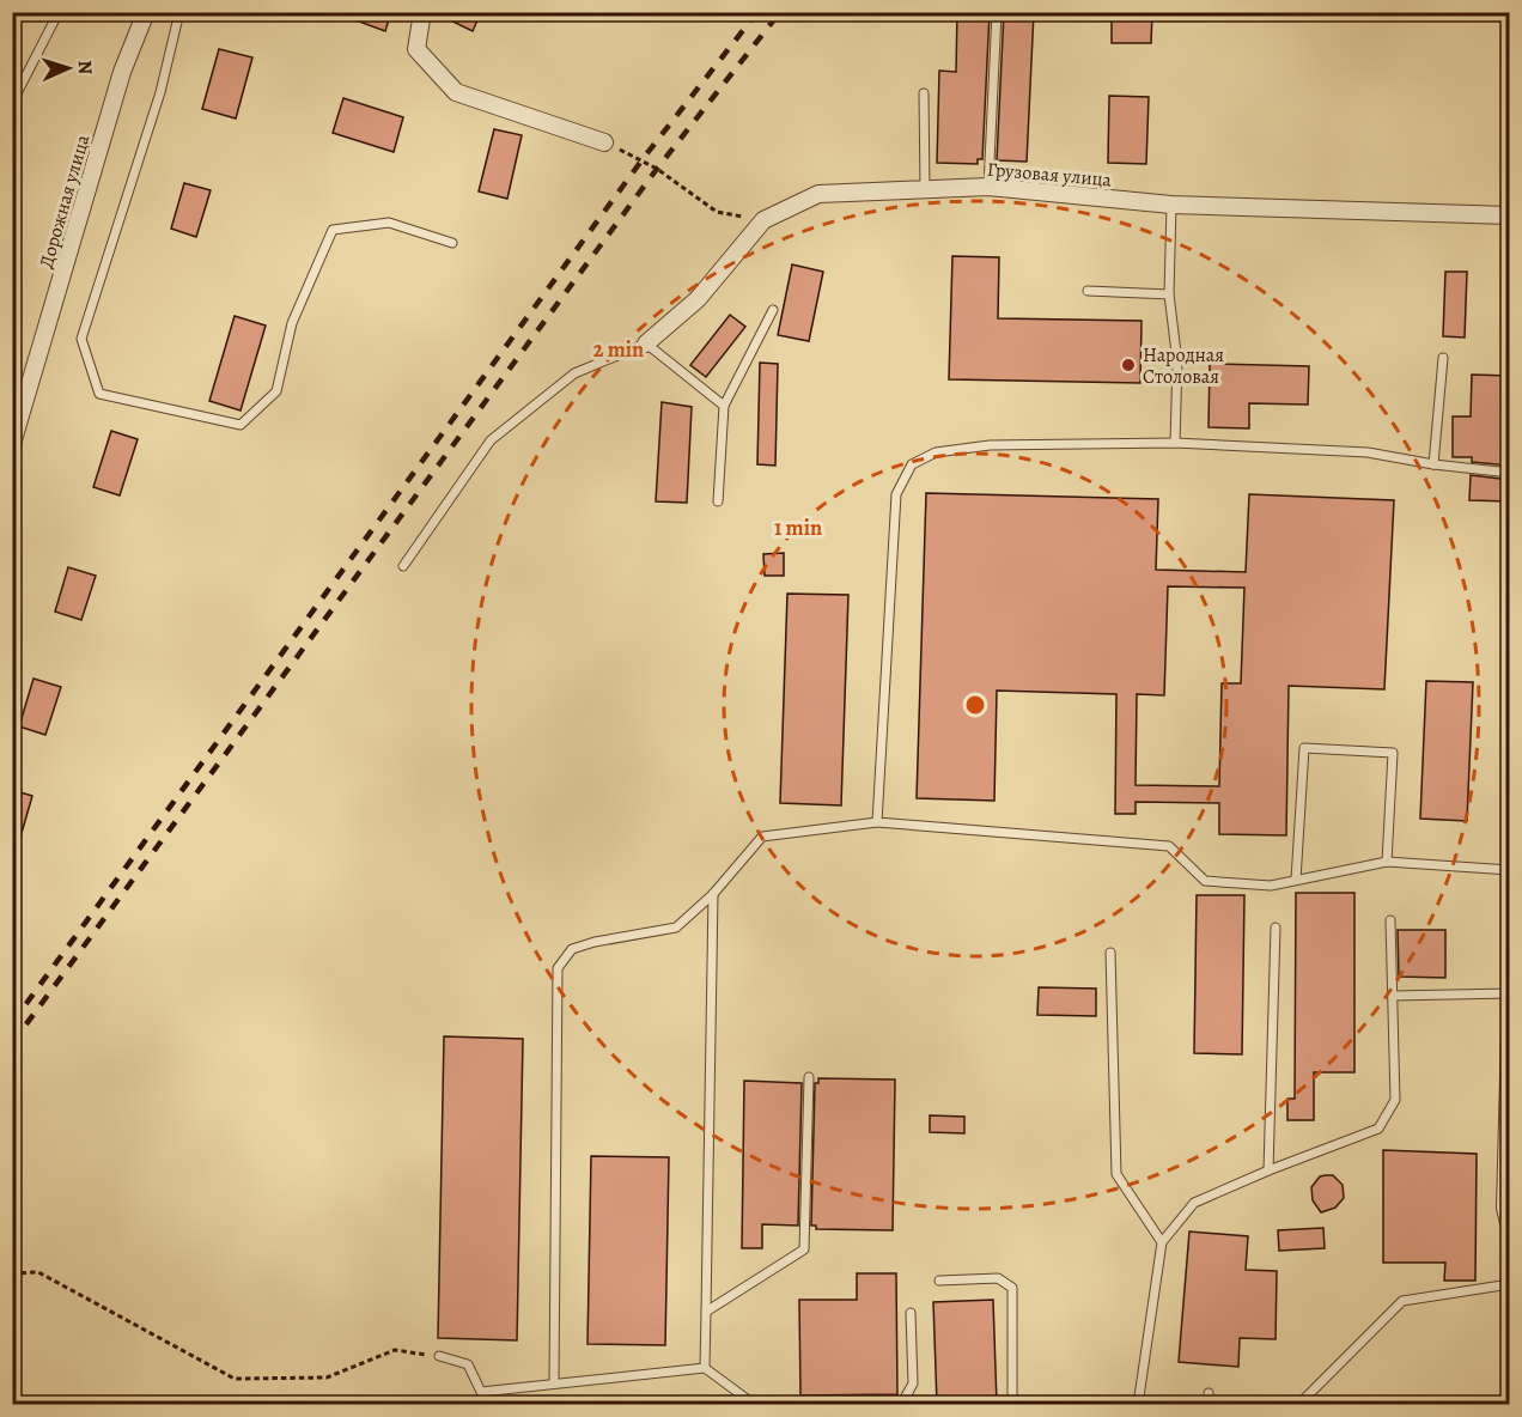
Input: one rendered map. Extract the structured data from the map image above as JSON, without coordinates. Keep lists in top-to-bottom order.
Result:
{
  "streets": {
    "street": ["Грузовая улица", "Дорожная улица"]
  },
  "places": ["Народная Столовая"],
  "north": "right",
  "rings": ["2 min", "1 min"]
}
